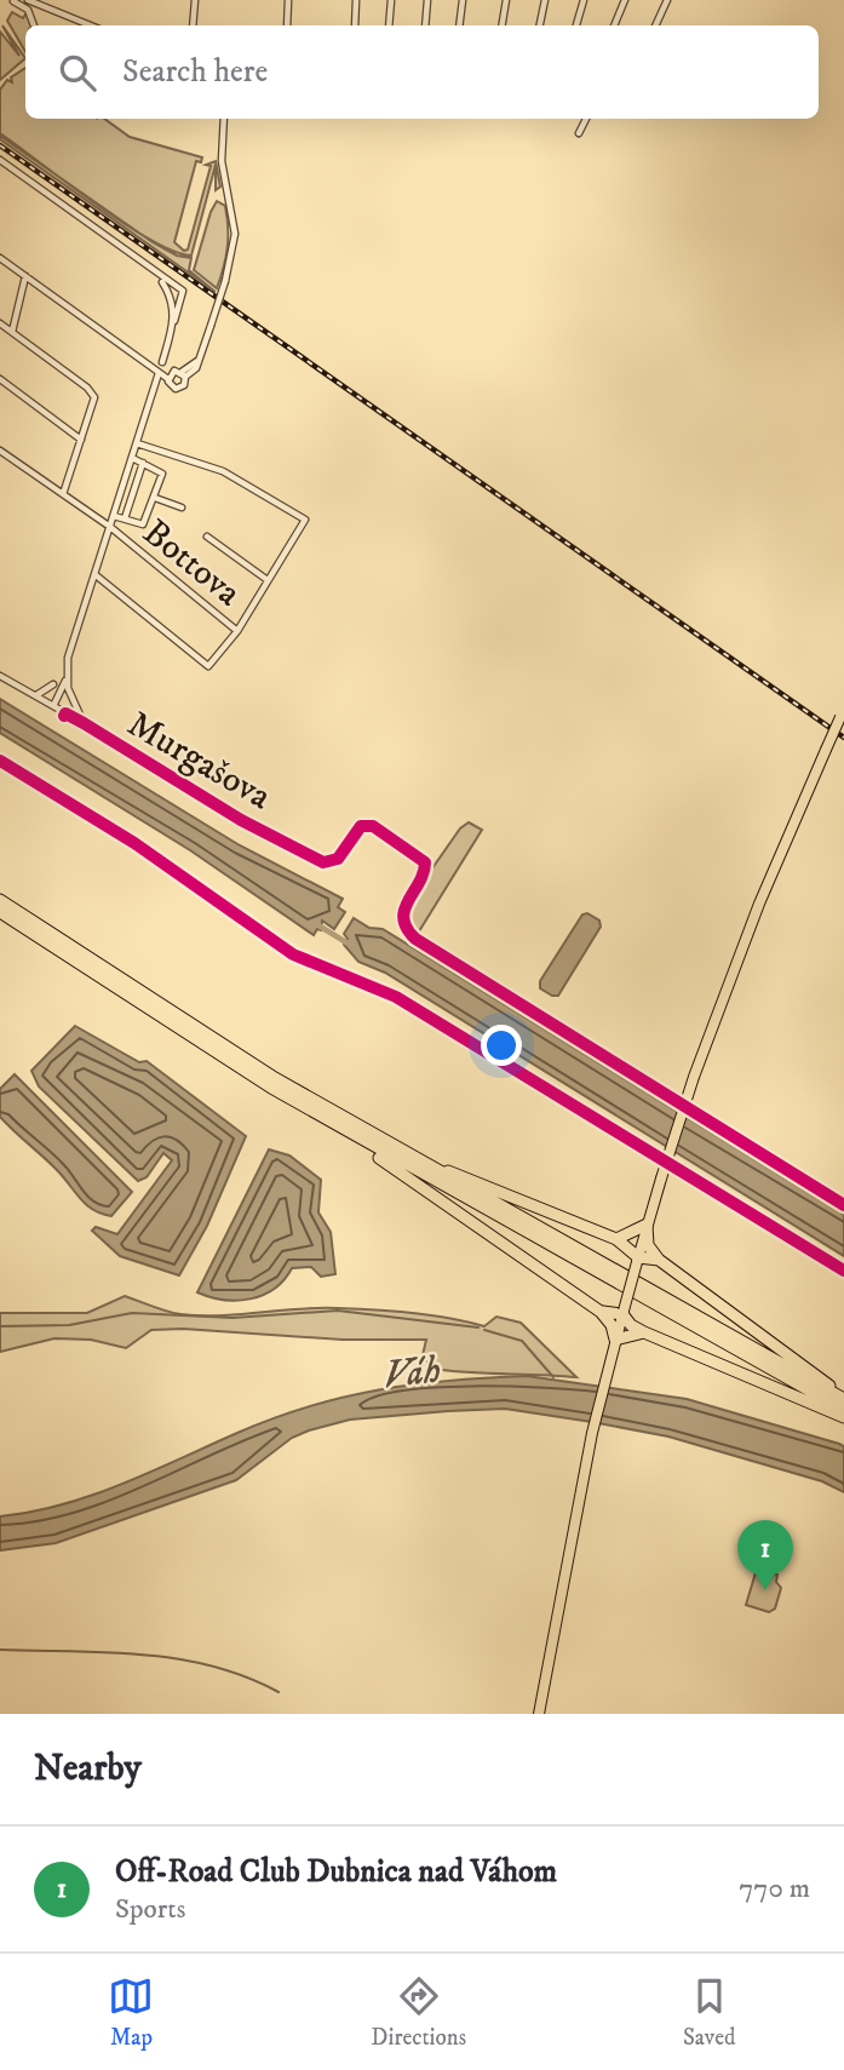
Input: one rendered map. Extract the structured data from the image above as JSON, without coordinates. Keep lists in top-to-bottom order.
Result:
{
  "streets": {
    "street": ["Bottova", "Murgašova"]
  },
  "crossings": [
    ["Bottova", "Murgašova"]
  ],
  "water": ["Váh"],
  "page": {
    "search": "Search here",
    "pins": "1",
    "heading": "Nearby",
    "list": [
      {
        "mark": "1",
        "name": "Off-Road Club Dubnica nad Váhom",
        "note": "Sports",
        "value": "770 m"
      }
    ],
    "nav": ["Map", "Directions", "Saved"]
  }
}
